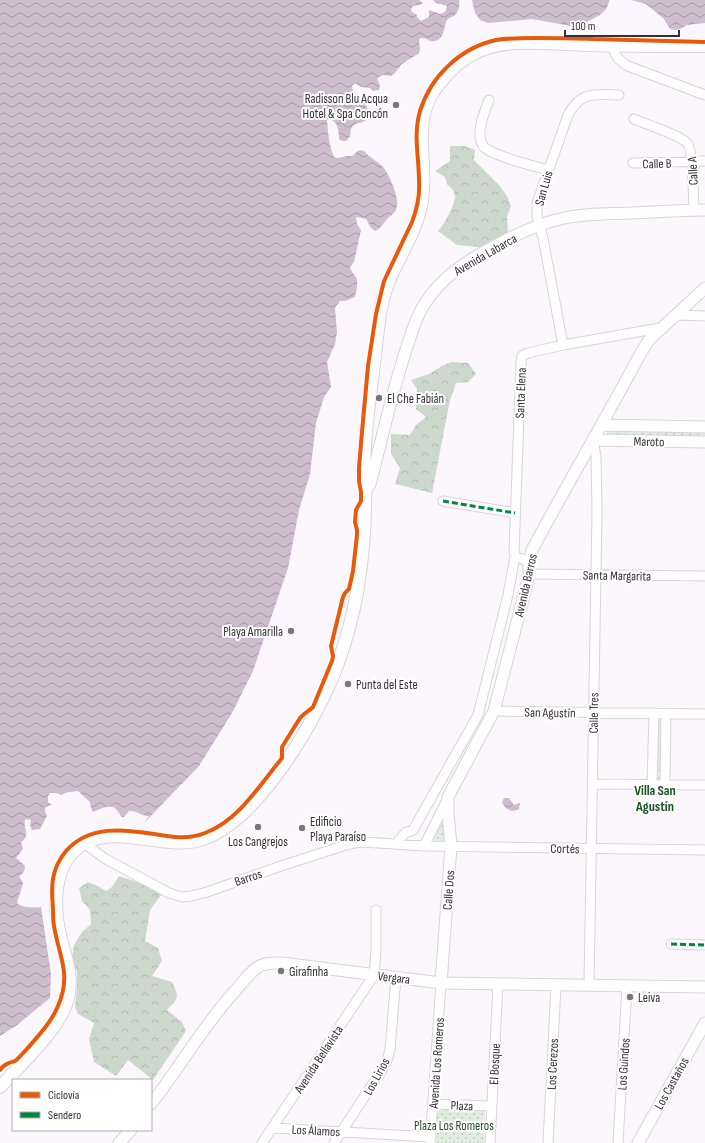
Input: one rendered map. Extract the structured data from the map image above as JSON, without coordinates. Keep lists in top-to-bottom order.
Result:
{
  "streets": {
    "street": [
      "Calle B",
      "Calle A",
      "San Luis",
      "Avenida Labarca",
      "Santa Elena",
      "Maroto",
      "Santa Margarita",
      "Avenida Barros",
      "San Agustín",
      "Calle Tres",
      "Cortés",
      "Barros",
      "Calle Dos",
      "Vergara",
      "Avenida Bellavista",
      "Avenida Los Romeros",
      "El Bosque",
      "Los Cerezos",
      "Los Guindos",
      "Los Lirios",
      "Los Castaños",
      "Plaza",
      "Los Álamos"
    ]
  },
  "crossings": [
    ["Calle B", "Calle A"],
    ["Calle A", "Avenida Labarca"],
    ["San Luis", "Avenida Labarca"],
    ["San Luis", "Santa Elena"],
    ["Santa Elena", "Avenida Barros"],
    ["Maroto", "Avenida Barros"],
    ["Maroto", "Calle Tres"],
    ["Santa Margarita", "Avenida Barros"],
    ["Santa Margarita", "Calle Tres"],
    ["Avenida Barros", "San Agustín"],
    ["Avenida Barros", "Calle Tres"],
    ["Avenida Barros", "Cortés"],
    ["Avenida Barros", "Barros"],
    ["Avenida Barros", "Calle Dos"],
    ["San Agustín", "Calle Tres"],
    ["Calle Tres", "Cortés"],
    ["Calle Tres", "Vergara"],
    ["Cortés", "Barros"],
    ["Cortés", "Calle Dos"],
    ["Calle Dos", "Vergara"],
    ["Calle Dos", "Avenida Los Romeros"],
    ["Vergara", "Avenida Bellavista"],
    ["Vergara", "Avenida Los Romeros"],
    ["Vergara", "El Bosque"],
    ["Vergara", "Los Cerezos"],
    ["Vergara", "Los Guindos"],
    ["Vergara", "Los Lirios"],
    ["Avenida Bellavista", "Los Álamos"],
    ["Avenida Los Romeros", "Plaza"],
    ["Avenida Los Romeros", "Los Álamos"],
    ["El Bosque", "Plaza"],
    ["Los Lirios", "Los Álamos"]
  ],
  "districts": ["Villa San Agustín"],
  "parks": ["Plaza Los Romeros"],
  "places": [
    "Radisson Blu Acqua Hotel & Spa Concón",
    "El Che Fabián",
    "Playa Amarilla",
    "Punta del Este",
    "Los Cangrejos",
    "Edificio Playa Paraíso",
    "Girafinha",
    "Leiva"
  ],
  "legend": ["Ciclovía", "Sendero"],
  "scale_bar": "100 m"
}
